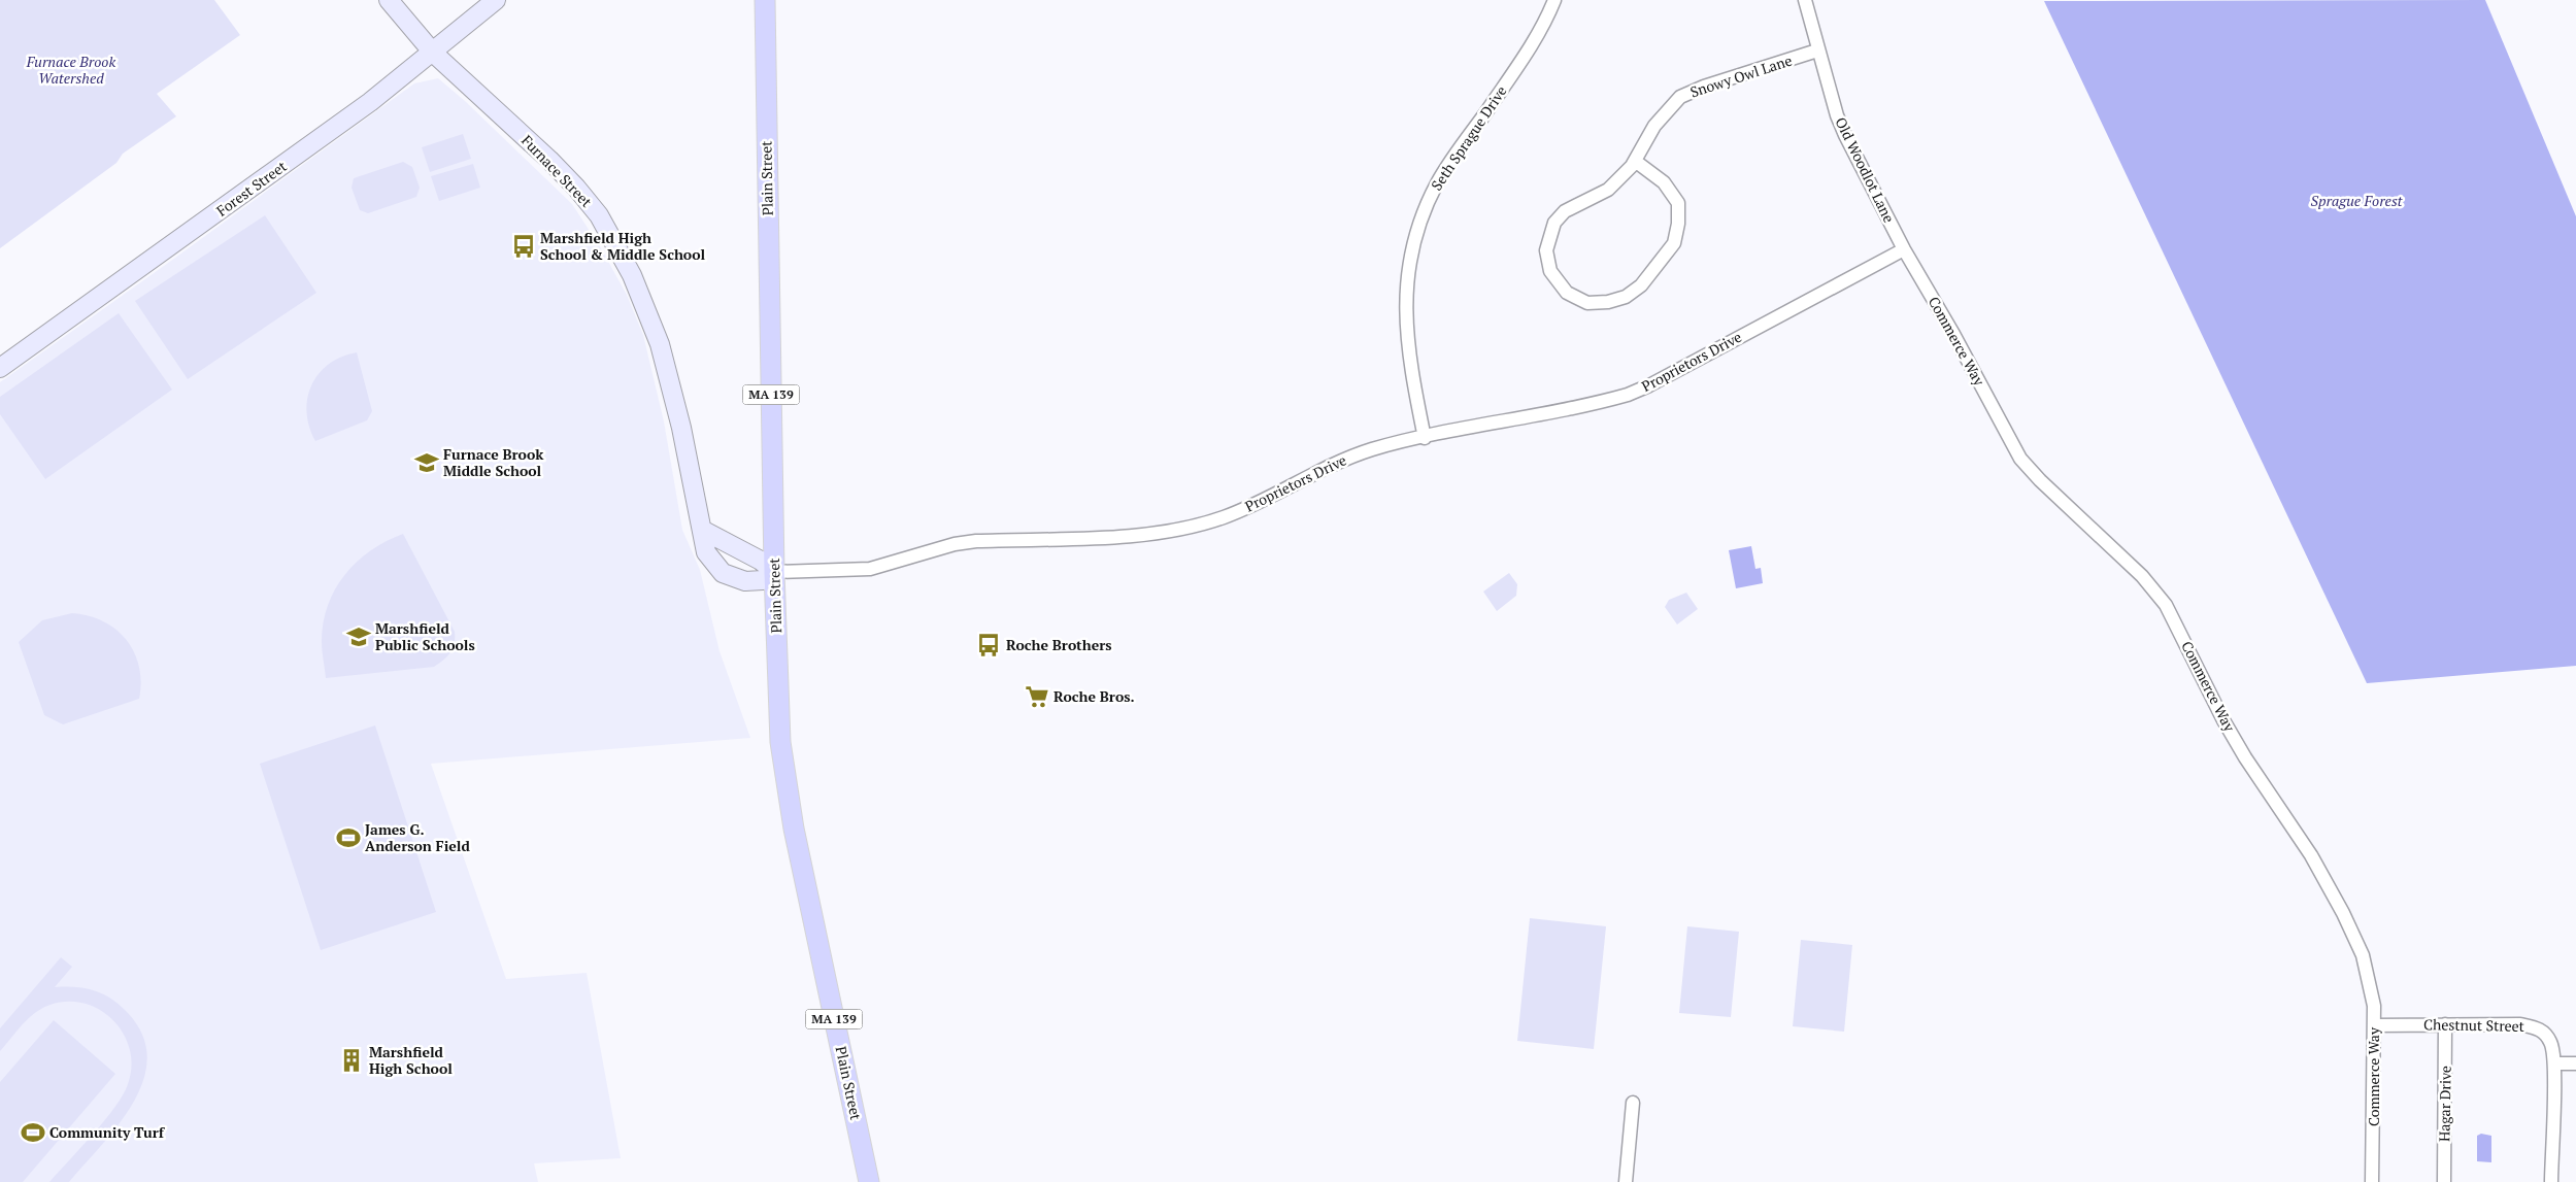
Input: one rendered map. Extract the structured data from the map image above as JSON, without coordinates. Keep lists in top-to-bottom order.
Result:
{
  "streets": {
    "main road": [
      "Furnace Street",
      "Plain Street",
      "Forest Street",
      "MA 139"
    ],
    "street": [
      "Snowy Owl Lane",
      "Seth Sprague Drive",
      "Old Woodlot Lane",
      "Commerce Way",
      "Proprietors Drive",
      "Chestnut Street",
      "Hagar Drive"
    ]
  },
  "crossings": [
    ["Snowy Owl Lane", "Old Woodlot Lane"],
    ["Seth Sprague Drive", "Proprietors Drive"],
    ["Old Woodlot Lane", "Commerce Way"],
    ["Old Woodlot Lane", "Proprietors Drive"],
    ["Furnace Street", "Plain Street"],
    ["Furnace Street", "Forest Street"],
    ["Furnace Street", "Proprietors Drive"],
    ["Plain Street", "Proprietors Drive"],
    ["Commerce Way", "Proprietors Drive"],
    ["Commerce Way", "Chestnut Street"],
    ["Chestnut Street", "Hagar Drive"]
  ],
  "parks": ["Furnace Brook Watershed", "Sprague Forest"],
  "places": {
    "bus stop": ["Marshfield High School & Middle School", "Roche Brothers"],
    "school or university": ["Furnace Brook Middle School", "Marshfield Public Schools"],
    "supermarket": ["Roche Bros."],
    "sports": ["James G. Anderson Field", "Community Turf"],
    "building": ["Marshfield High School"]
  }
}
